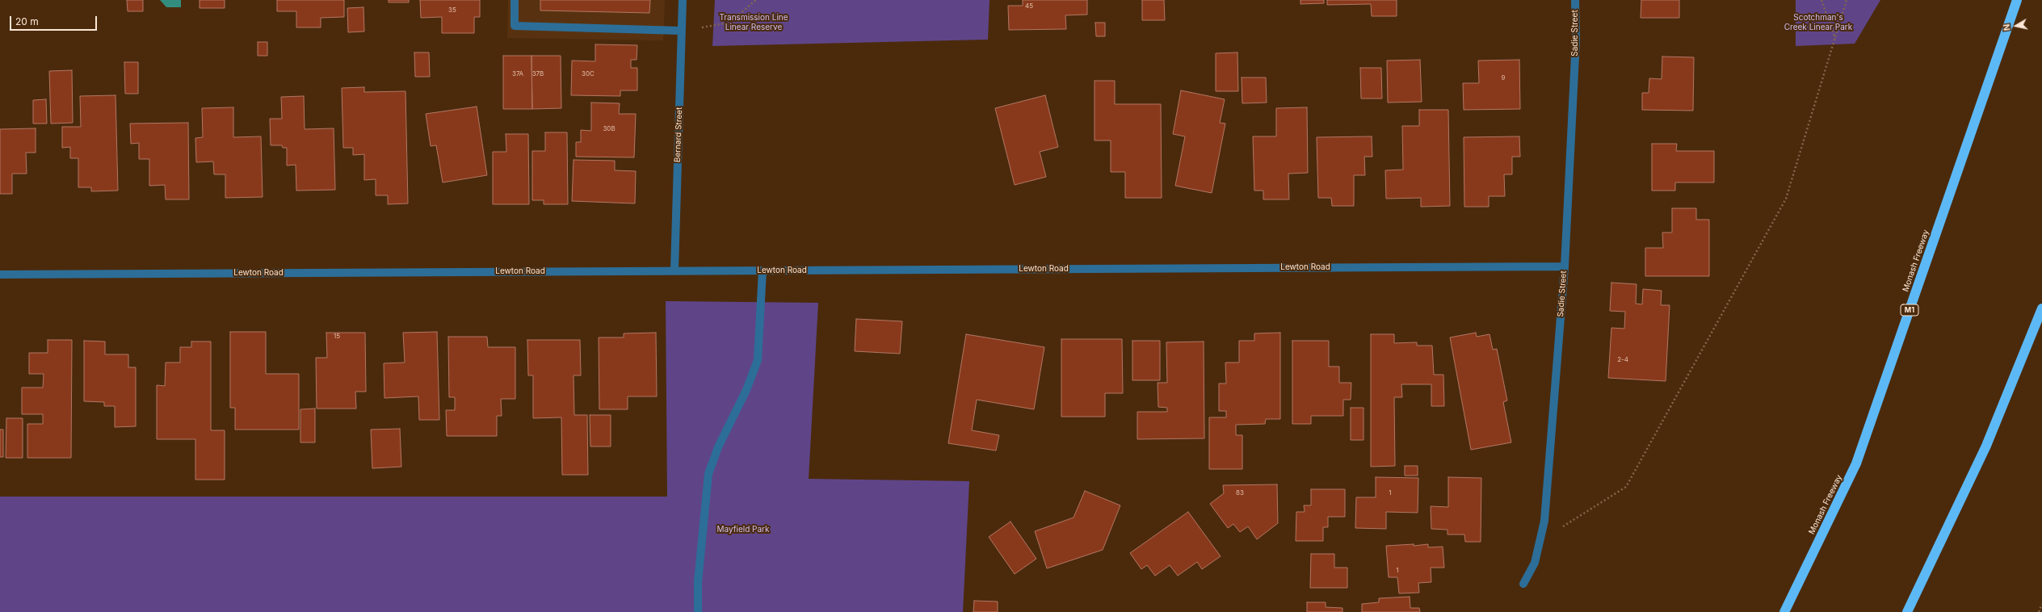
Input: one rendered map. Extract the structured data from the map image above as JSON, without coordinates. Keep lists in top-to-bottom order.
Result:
{
  "streets": {
    "highway": ["Monash Freeway", "M1"],
    "street": ["Sadie Street", "Bernard Street", "Lewton Road"]
  },
  "crossings": [
    ["Sadie Street", "Lewton Road"],
    ["Bernard Street", "Lewton Road"]
  ],
  "parks": ["Transmission Line Linear Reserve", "Scotchman's Creek Linear Park", "Mayfield Park"],
  "house_numbers": [
    "45",
    "35",
    "37A",
    "37B",
    "30C",
    "9",
    "30B",
    "15",
    "2-4",
    "83",
    "1",
    "1"
  ],
  "scale_bar": "20 m",
  "north": "left"
}
